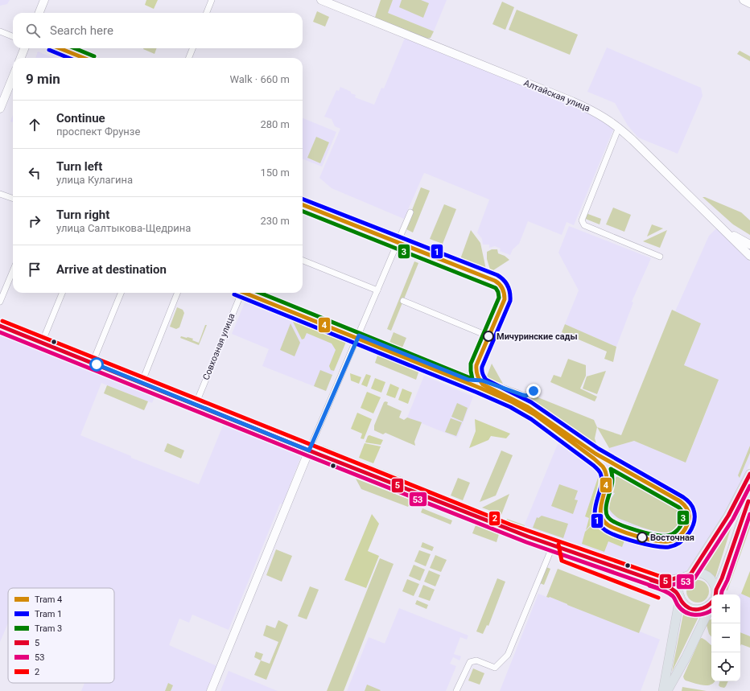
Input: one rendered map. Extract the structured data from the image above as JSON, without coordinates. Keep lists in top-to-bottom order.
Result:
{
  "streets": {
    "main road": ["Алтайская улица"],
    "street": ["Совхозная улица"]
  },
  "places": ["Мичуринские сады", "Восточная"],
  "lines": [
    "tram line 4",
    "tram line 3",
    "tram line 1",
    "transit line 2",
    "transit line 5",
    "transit line 53"
  ],
  "legend": [
    "Tram 4",
    "Tram 1",
    "Tram 3",
    "5",
    "53",
    "2"
  ],
  "page": {
    "search": "Search here",
    "heading": ["9 min", "Walk · 660 m"],
    "list": [
      ["Continue", "проспект Фрунзе", "280 m"],
      ["Turn left", "улица Кулагина", "150 m"],
      ["Turn right", "улица Салтыкова-Щедрина", "230 m"],
      "Arrive at destination"
    ],
    "map_buttons": ["+", "−"]
  }
}
